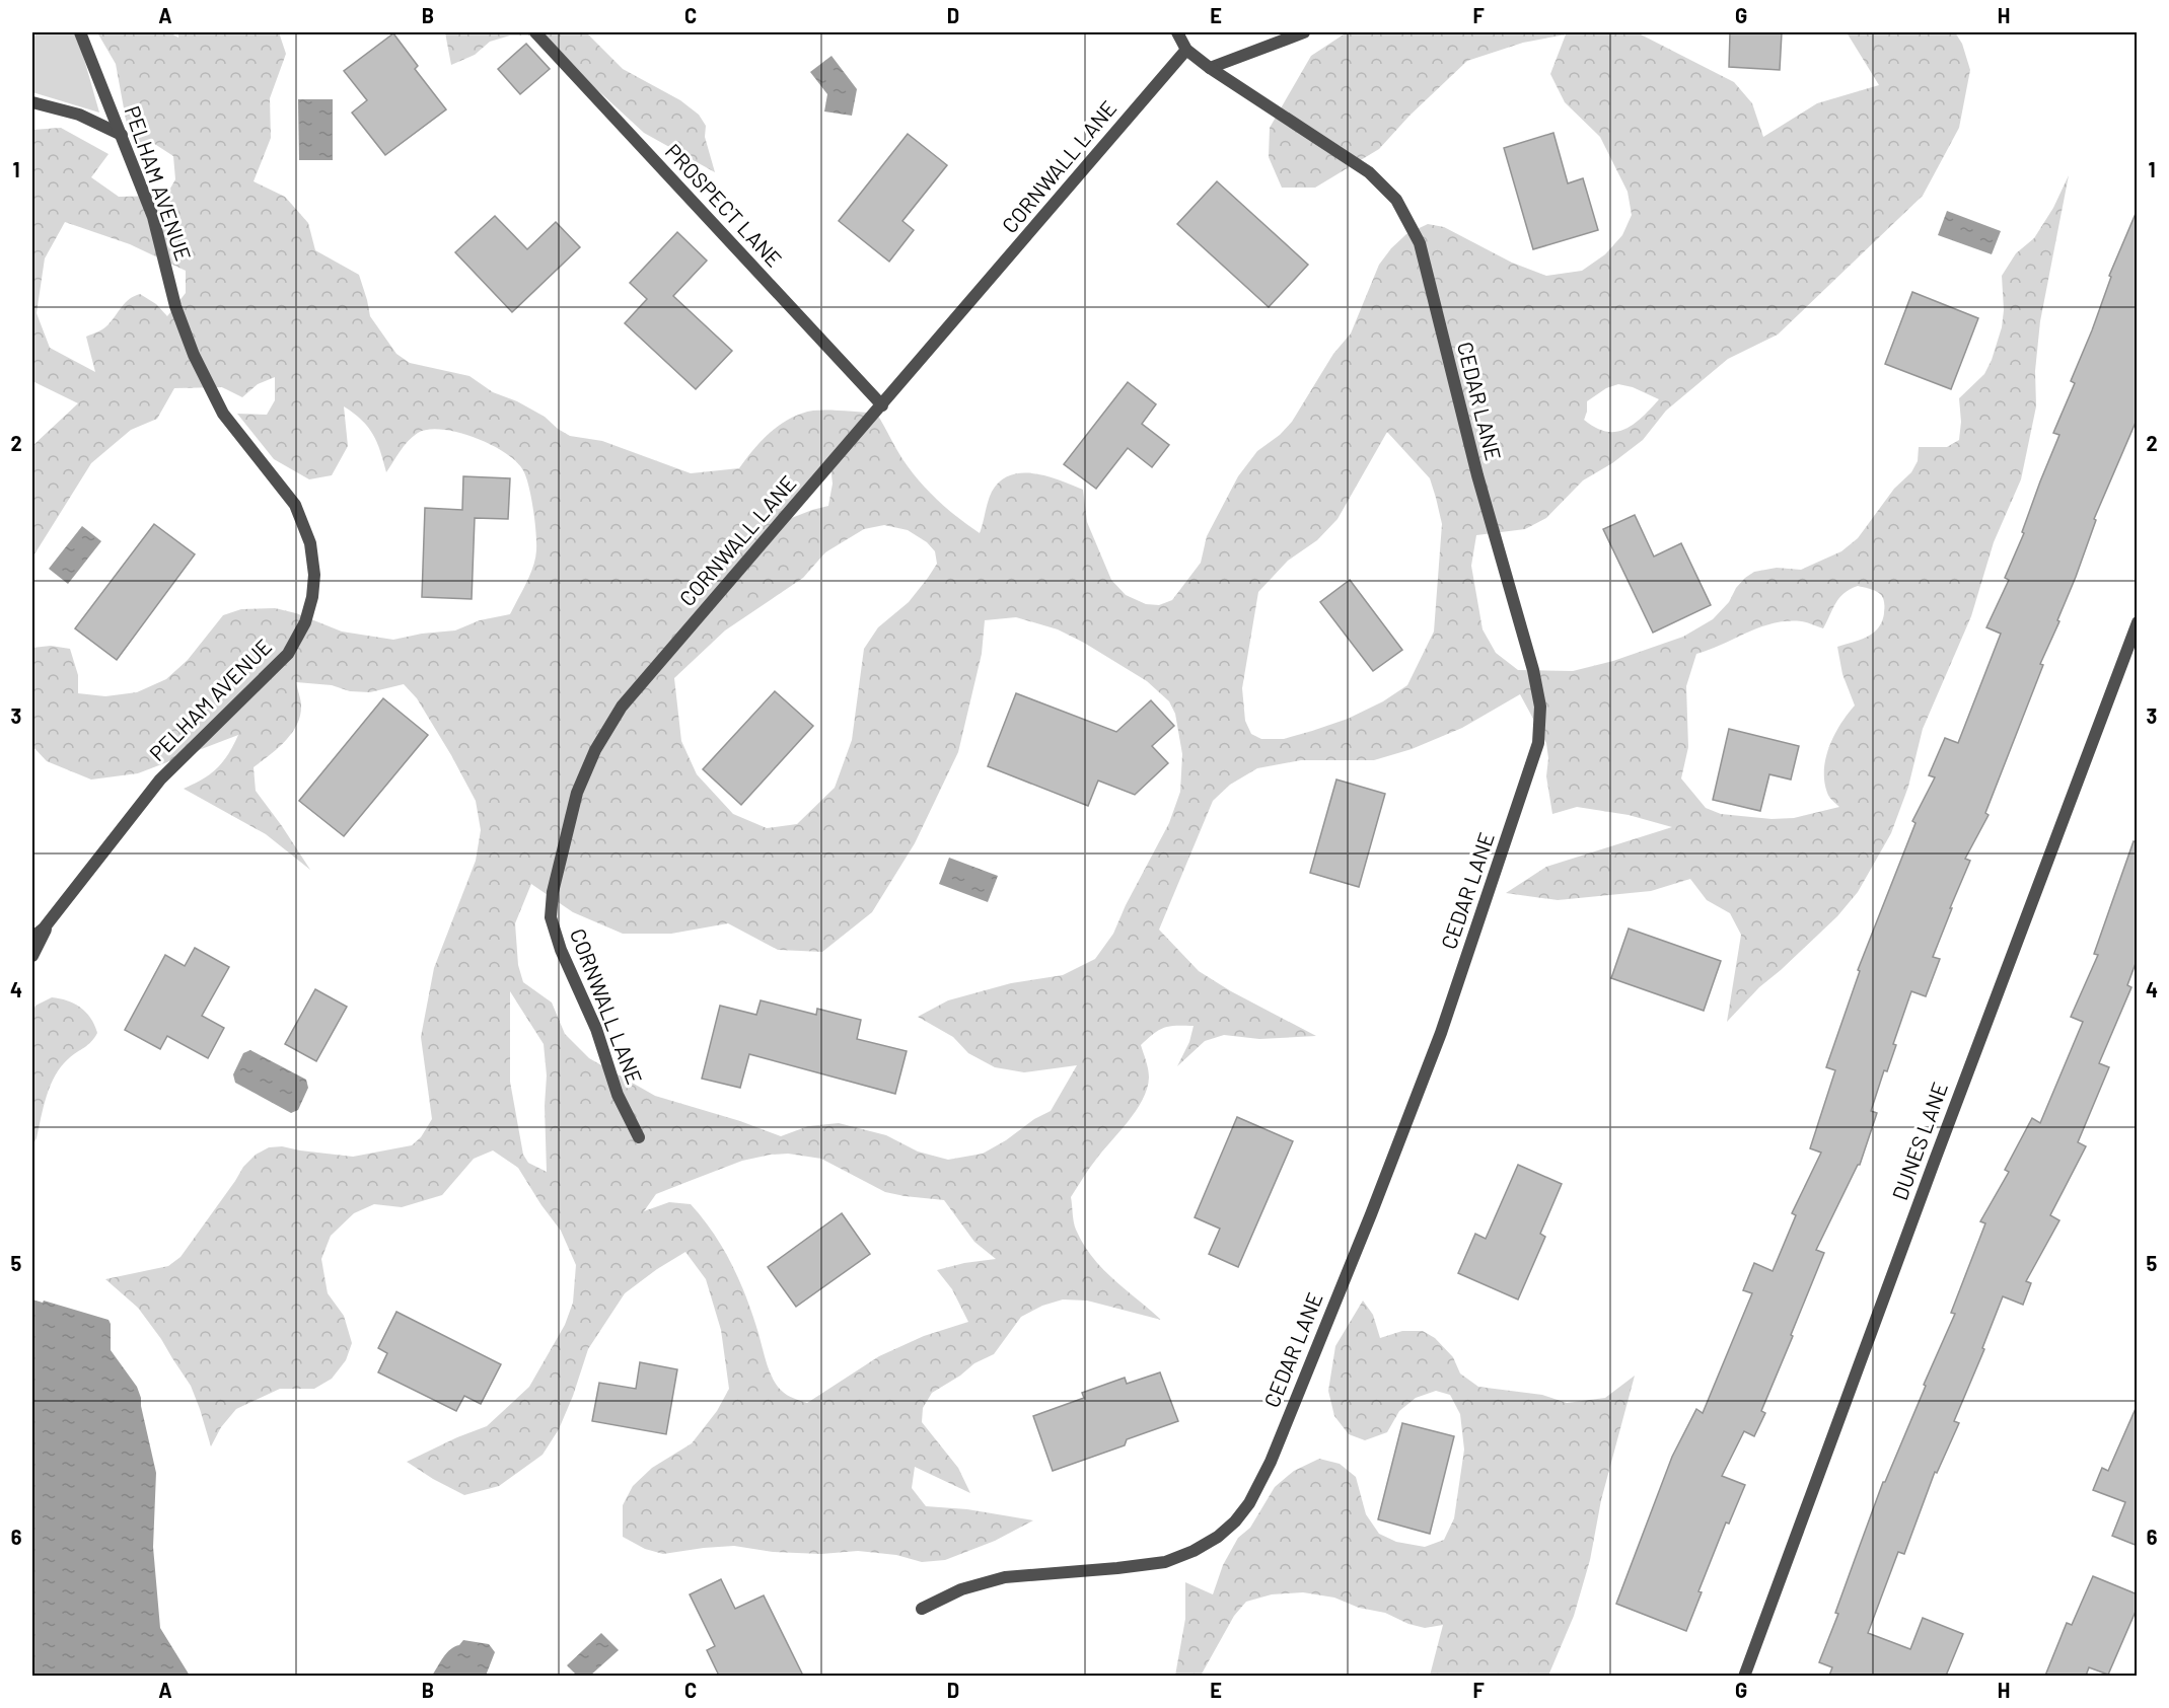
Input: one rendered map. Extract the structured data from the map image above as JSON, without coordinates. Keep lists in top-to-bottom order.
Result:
{
  "streets": {
    "street": [
      "CORNWALL LANE",
      "PELHAM AVENUE",
      "PROSPECT LANE",
      "CEDAR LANE",
      "DUNES LANE"
    ]
  },
  "crossings": [
    ["CORNWALL LANE", "PROSPECT LANE"],
    ["CORNWALL LANE", "CEDAR LANE"]
  ],
  "grid": {
    "columns": [
      "A",
      "B",
      "C",
      "D",
      "E",
      "F",
      "G",
      "H"
    ],
    "rows": [
      "1",
      "2",
      "3",
      "4",
      "5",
      "6"
    ]
  }
}
